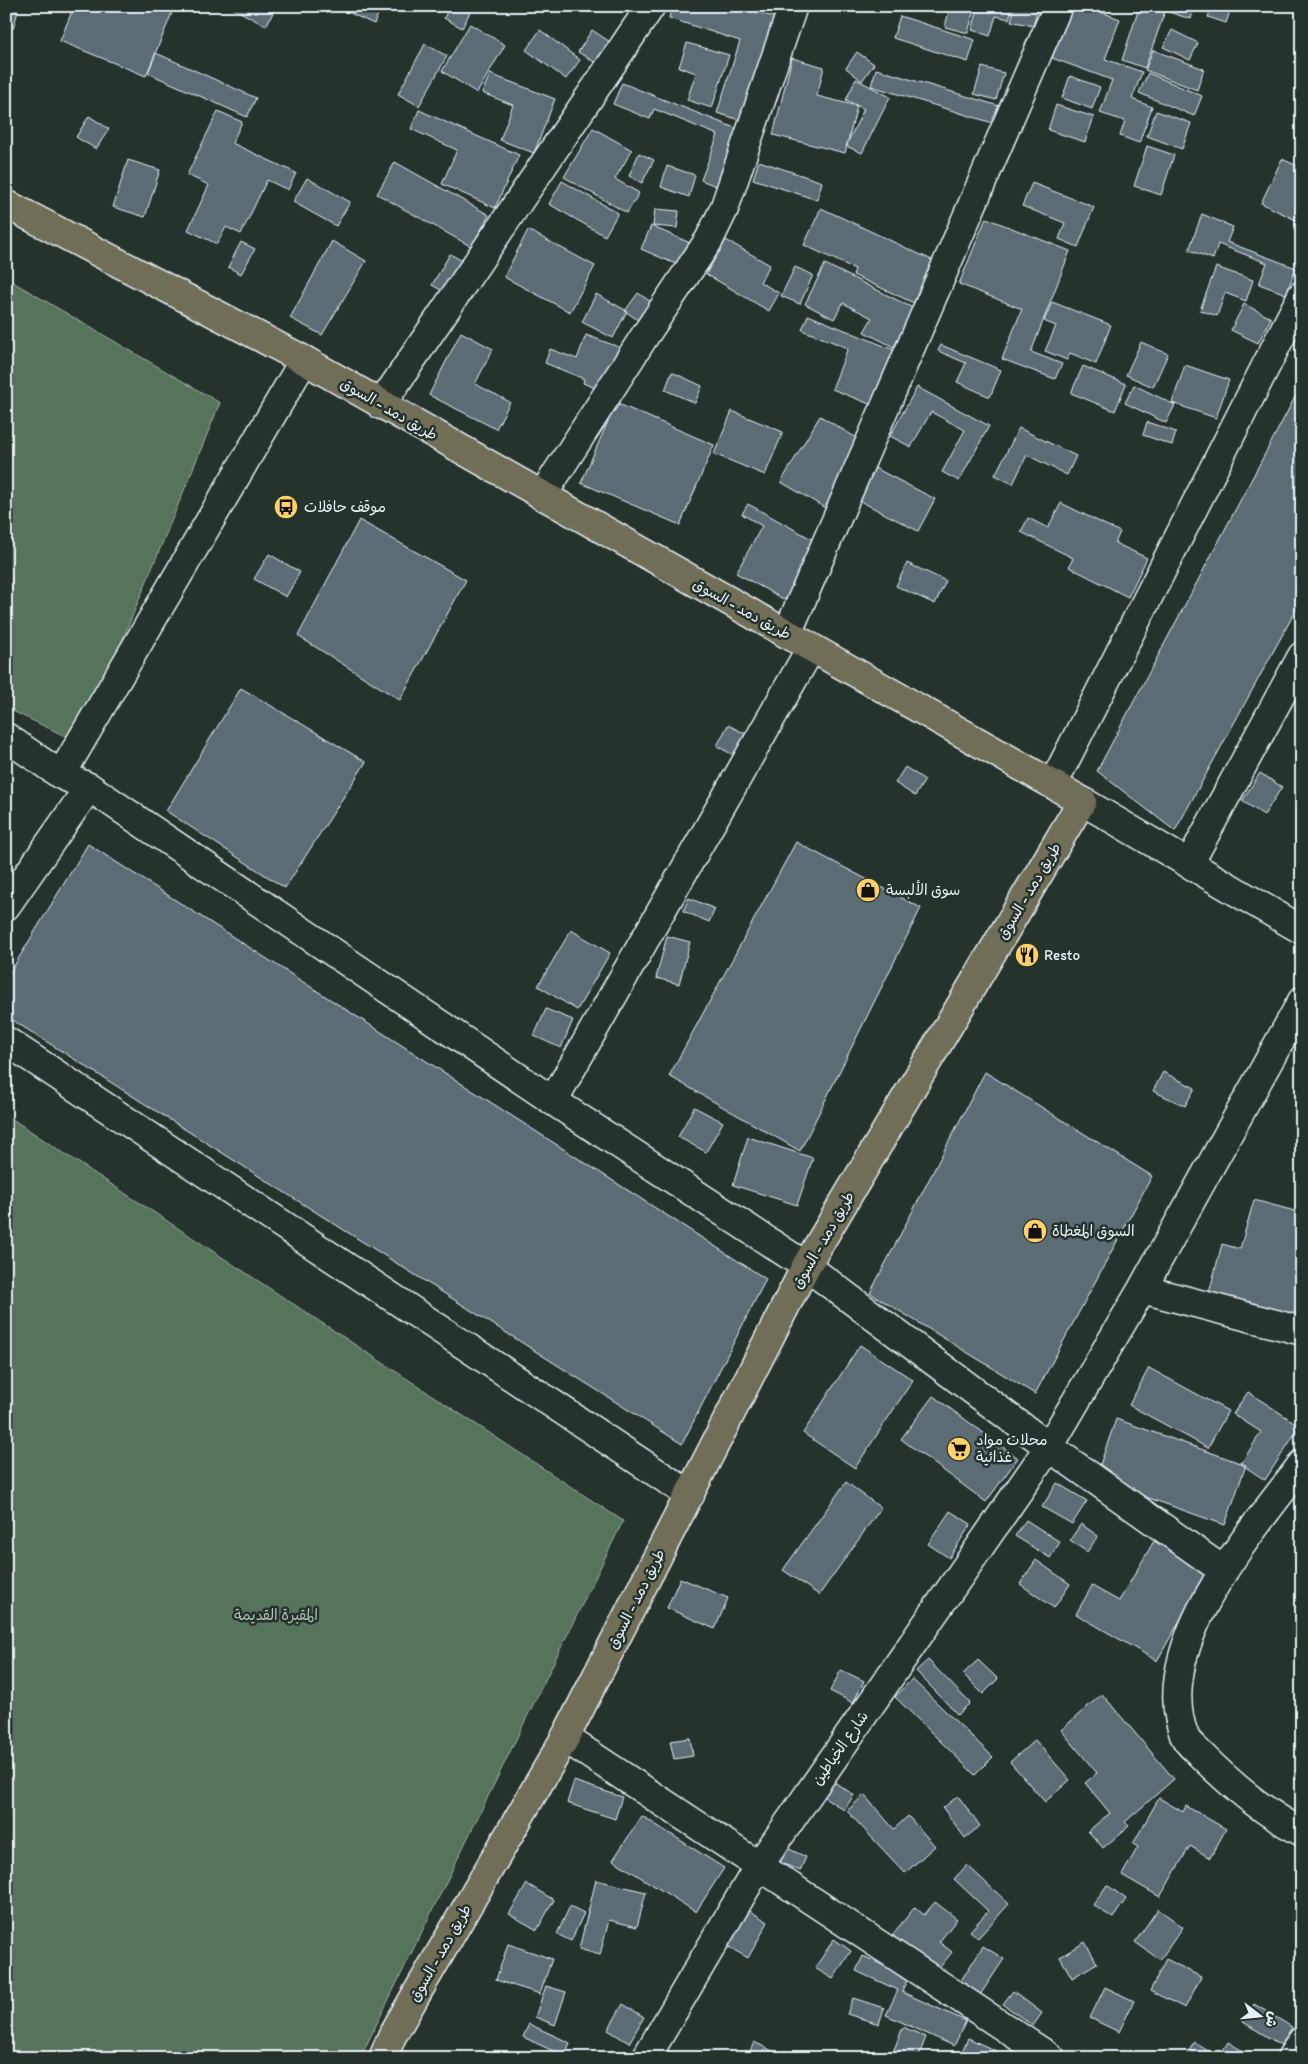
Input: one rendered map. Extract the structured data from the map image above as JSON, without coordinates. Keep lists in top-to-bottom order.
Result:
{
  "streets": {
    "main road": ["طريق دمد - السوق"],
    "street": ["شارع الخياطين"]
  },
  "parks": ["المقبرة القديمة"],
  "places": {
    "bus stop": ["موقف حافلات"],
    "shop": ["سوق الألبسة", "السوق المغطاة"],
    "restaurant": ["Resto"],
    "supermarket": ["محلات مواد غذائية"]
  },
  "north": "right"
}
